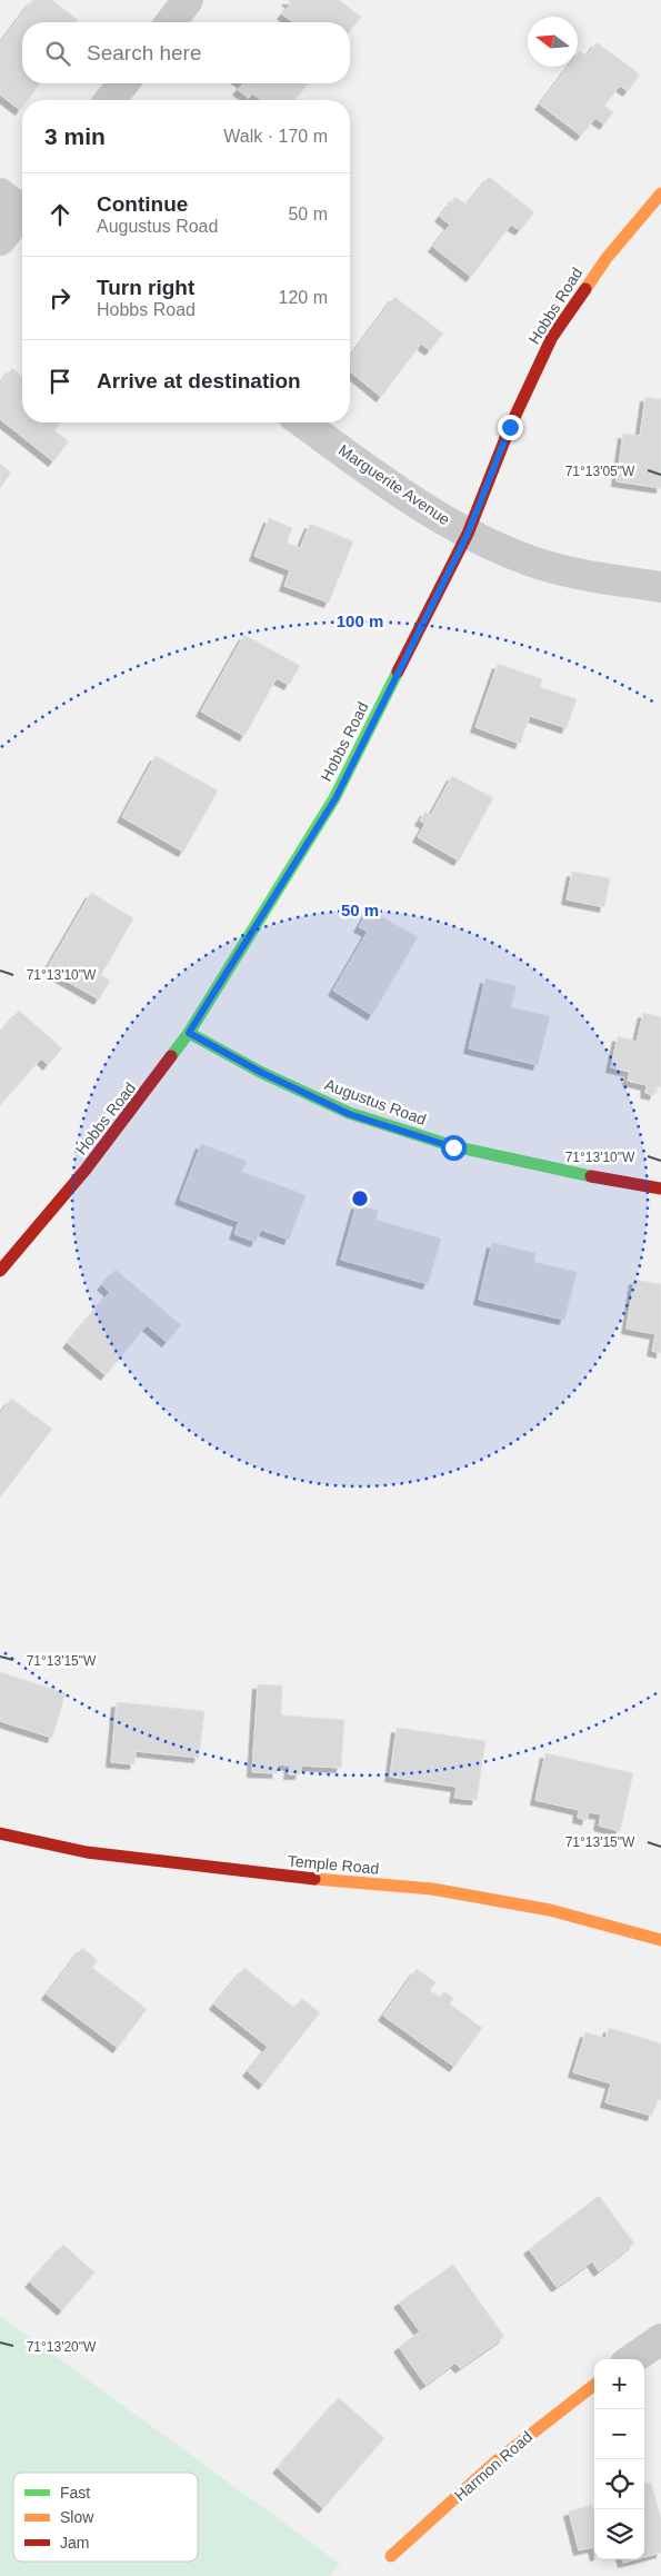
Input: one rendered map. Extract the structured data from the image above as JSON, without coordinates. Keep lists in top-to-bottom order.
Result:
{
  "streets": {
    "street": [
      "Hobbs Road",
      "Marguerite Avenue",
      "Augustus Road",
      "Temple Road",
      "Harmon Road"
    ]
  },
  "crossings": [
    ["Hobbs Road", "Marguerite Avenue"],
    ["Hobbs Road", "Augustus Road"]
  ],
  "legend": ["Fast", "Slow", "Jam"],
  "north": "left",
  "page": {
    "search": "Search here",
    "heading": ["3 min", "Walk · 170 m"],
    "list": [
      ["Continue", "Augustus Road", "50 m"],
      ["Turn right", "Hobbs Road", "120 m"],
      "Arrive at destination"
    ],
    "map_buttons": ["+", "−"]
  },
  "coordinates": [
    "71°13'05\"W",
    "71°13'10\"W",
    "71°13'15\"W",
    "71°13'20\"W"
  ],
  "rings": ["100 m", "50 m"]
}
